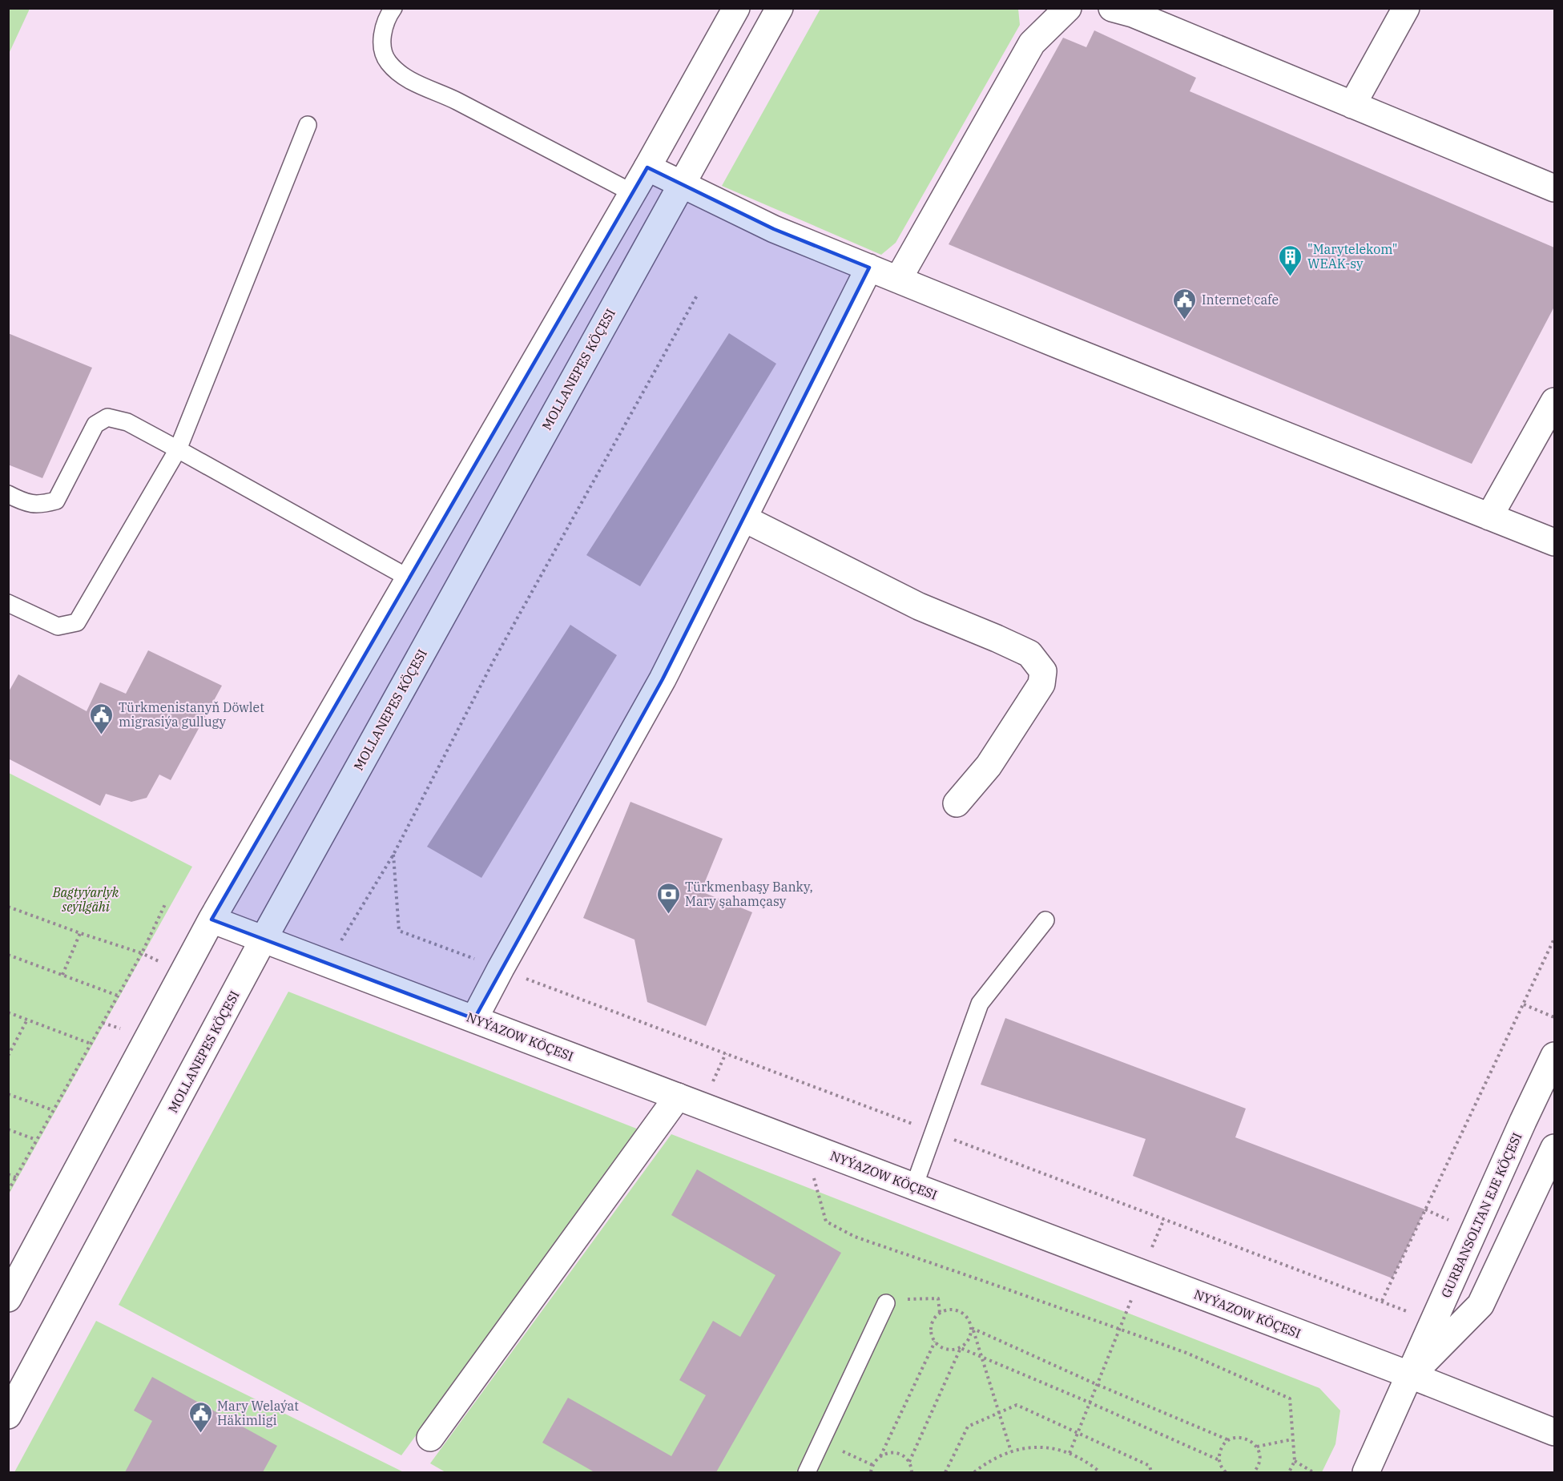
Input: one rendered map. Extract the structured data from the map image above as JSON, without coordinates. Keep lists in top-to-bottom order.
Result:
{
  "streets": {
    "street": ["MOLLANEPES KÖÇESI", "NYÝAZOW KÖÇESI", "GURBANSOLTAN EJE KÖÇESI"]
  },
  "crossings": [
    ["MOLLANEPES KÖÇESI", "NYÝAZOW KÖÇESI"],
    ["NYÝAZOW KÖÇESI", "GURBANSOLTAN EJE KÖÇESI"]
  ],
  "parks": ["Bagtyýarlyk seýilgähi"],
  "places": {
    "building": ["\"Marytelekom\" WEAK-sy"],
    "public building": ["Internet cafe", "Türkmenistanyň Döwlet migrasiýa gullugy", "Mary Welaýat Häkimligi"],
    "bank": ["Türkmenbaşy Banky, Mary şahamçasy"]
  }
}
